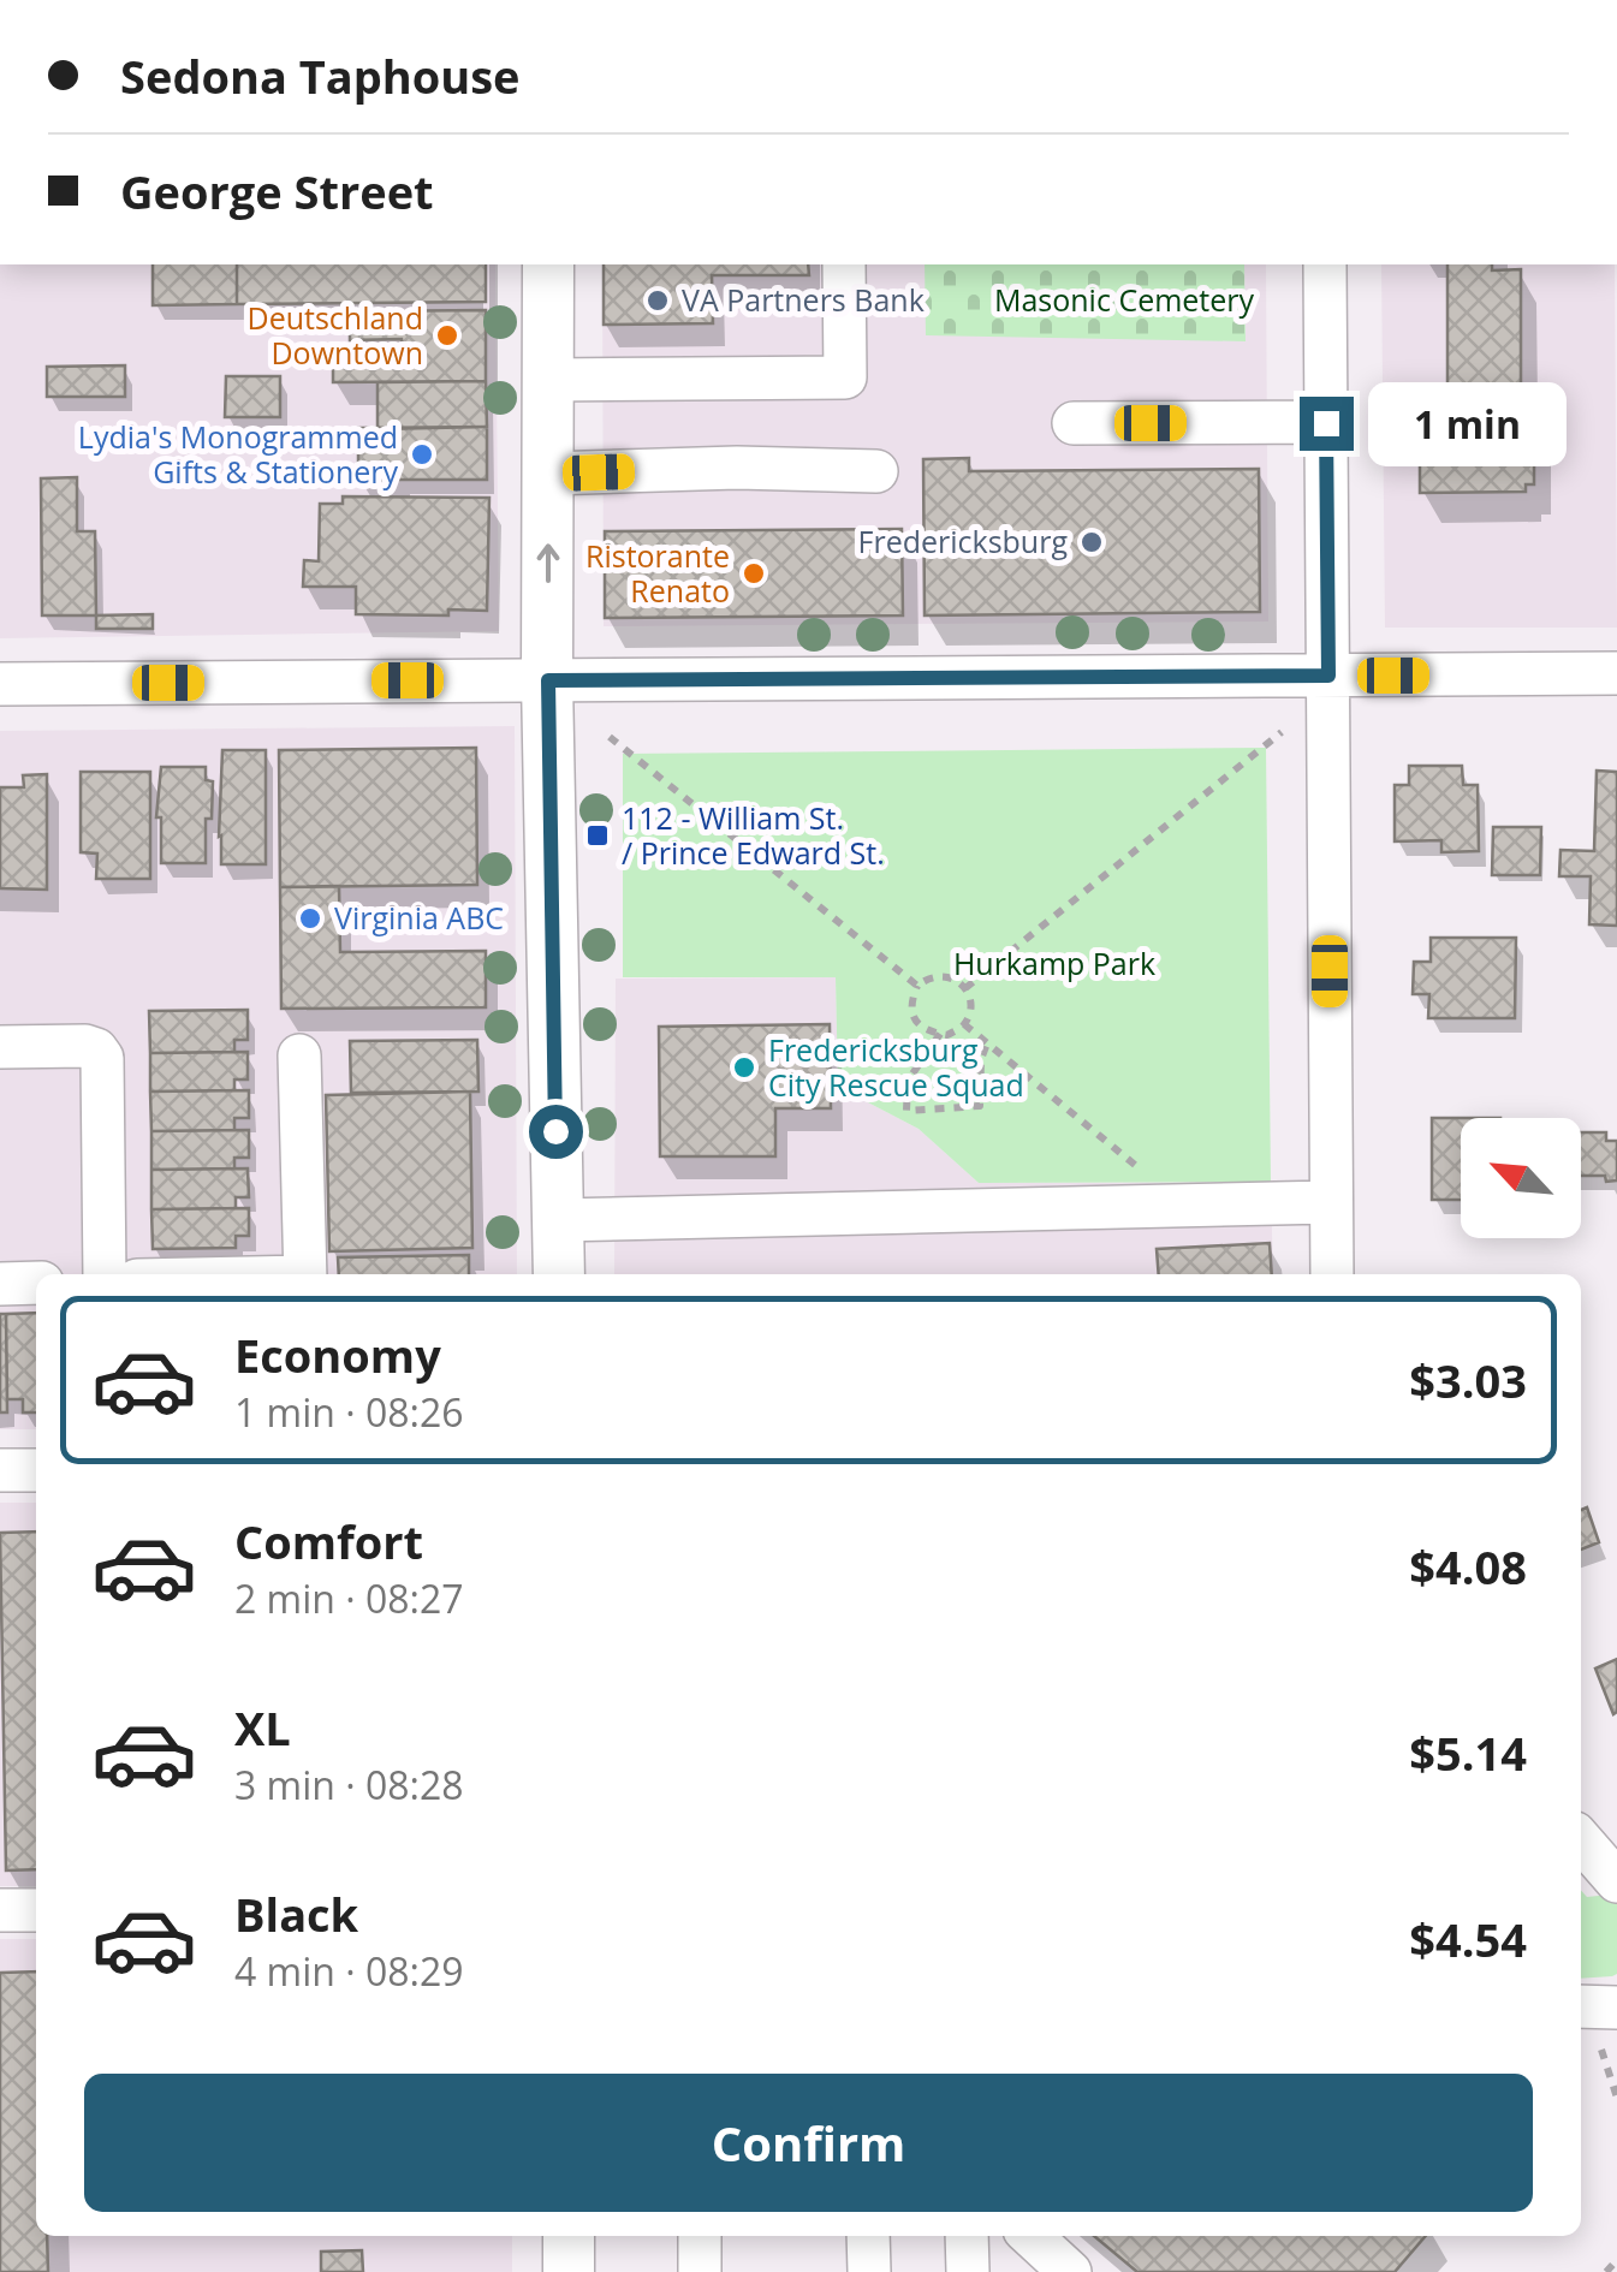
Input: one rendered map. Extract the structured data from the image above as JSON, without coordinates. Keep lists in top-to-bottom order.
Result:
{
  "parks": ["Masonic Cemetery", "Hurkamp Park"],
  "places": {
    "other": [
      "VA Partners Bank",
      "Deutschland Downtown",
      "Lydia's Monogrammed Gifts & Stationery",
      "Fredericksburg",
      "Ristorante Renato",
      "Virginia ABC",
      "Fredericksburg City Rescue Squad"
    ],
    "transit": ["112 - William St. / Prince Edward St."]
  },
  "north": "top left",
  "page": {
    "banner": ["Sedona Taphouse", "George Street"],
    "bubble": "1 min",
    "list": [
      {
        "name": "Economy",
        "note": "1 min · 08:26",
        "value": "$3.03"
      },
      {
        "name": "Comfort",
        "note": "2 min · 08:27",
        "value": "$4.08"
      },
      {
        "name": "XL",
        "note": "3 min · 08:28",
        "value": "$5.14"
      },
      {
        "name": "Black",
        "note": "4 min · 08:29",
        "value": "$4.54"
      }
    ],
    "buttons": "Confirm"
  }
}
